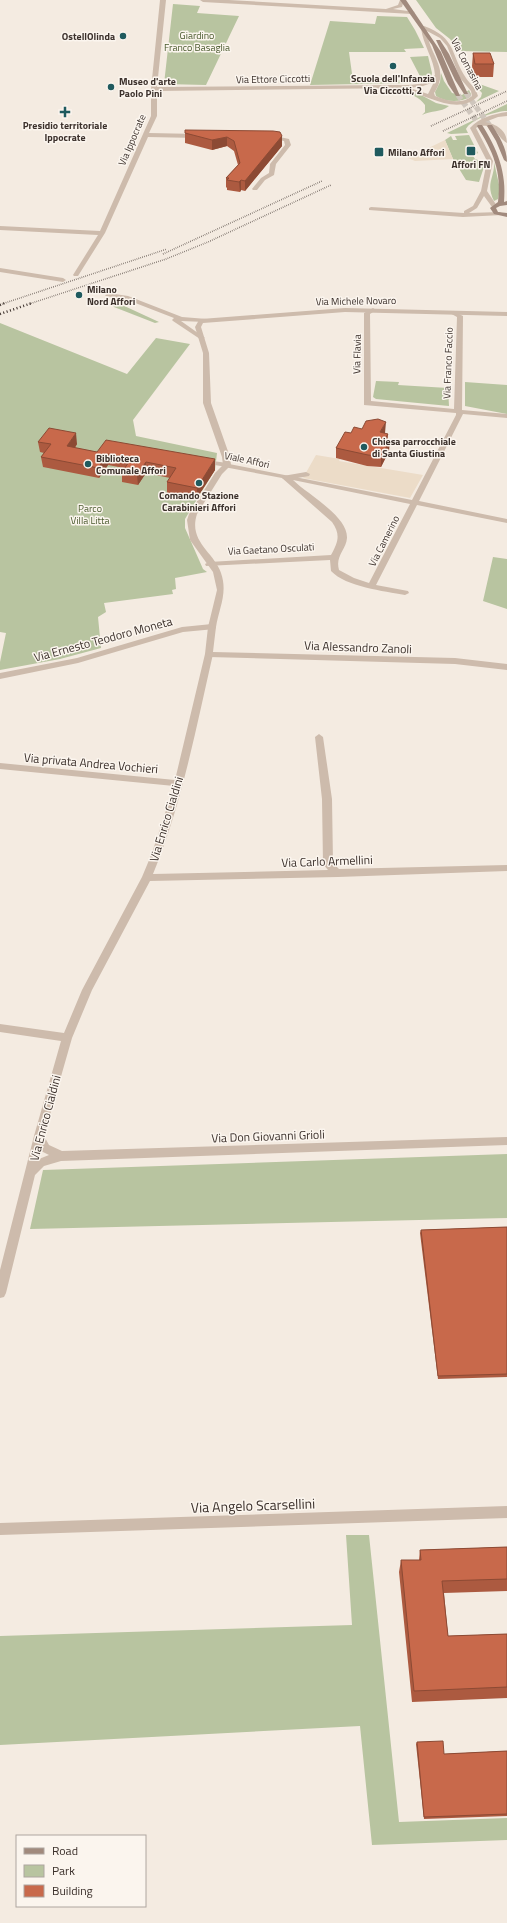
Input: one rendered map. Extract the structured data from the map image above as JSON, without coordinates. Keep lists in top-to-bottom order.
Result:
{
  "streets": {
    "main road": ["Via Comasina"],
    "street": [
      "Via Ettore Ciccotti",
      "Via Ippocrate",
      "Via Michele Novaro",
      "Via Flavia",
      "Via Franco Faccio",
      "Viale Affori",
      "Via Camerino",
      "Via Gaetano Osculati",
      "Via Ernesto Teodoro Moneta",
      "Via Alessandro Zanoli",
      "Via privata Andrea Vochieri",
      "Via Enrico Cialdini",
      "Via Carlo Armellini",
      "Via Don Giovanni Grioli",
      "Via Angelo Scarsellini"
    ]
  },
  "crossings": [
    ["Via Comasina", "Via Ettore Ciccotti"],
    ["Via Ettore Ciccotti", "Via Ippocrate"],
    ["Via Michele Novaro", "Via Flavia"],
    ["Via Michele Novaro", "Via Franco Faccio"],
    ["Via Flavia", "Via Franco Faccio"],
    ["Via Franco Faccio", "Via Camerino"],
    ["Viale Affori", "Via Gaetano Osculati"],
    ["Viale Affori", "Via Enrico Cialdini"],
    ["Via Gaetano Osculati", "Via Enrico Cialdini"],
    ["Via Ernesto Teodoro Moneta", "Via Enrico Cialdini"],
    ["Via Alessandro Zanoli", "Via Enrico Cialdini"],
    ["Via privata Andrea Vochieri", "Via Enrico Cialdini"],
    ["Via Enrico Cialdini", "Via Carlo Armellini"],
    ["Via Enrico Cialdini", "Via Don Giovanni Grioli"]
  ],
  "parks": ["Giardino Franco Basaglia", "Parco Villa Litta"],
  "places": {
    "other": [
      "OstellOlinda",
      "Scuola dell'Infanzia Via Ciccotti, 2",
      "Museo d'arte Paolo Pini",
      "Milano Nord Affori",
      "Chiesa parrocchiale di Santa Giustina",
      "Biblioteca Comunale Affori",
      "Comando Stazione Carabinieri Affori"
    ],
    "health": ["Presidio territoriale Ippocrate"],
    "transit": ["Affori FN", "Milano Affori"]
  },
  "legend": ["Road", "Park", "Building"]
}
